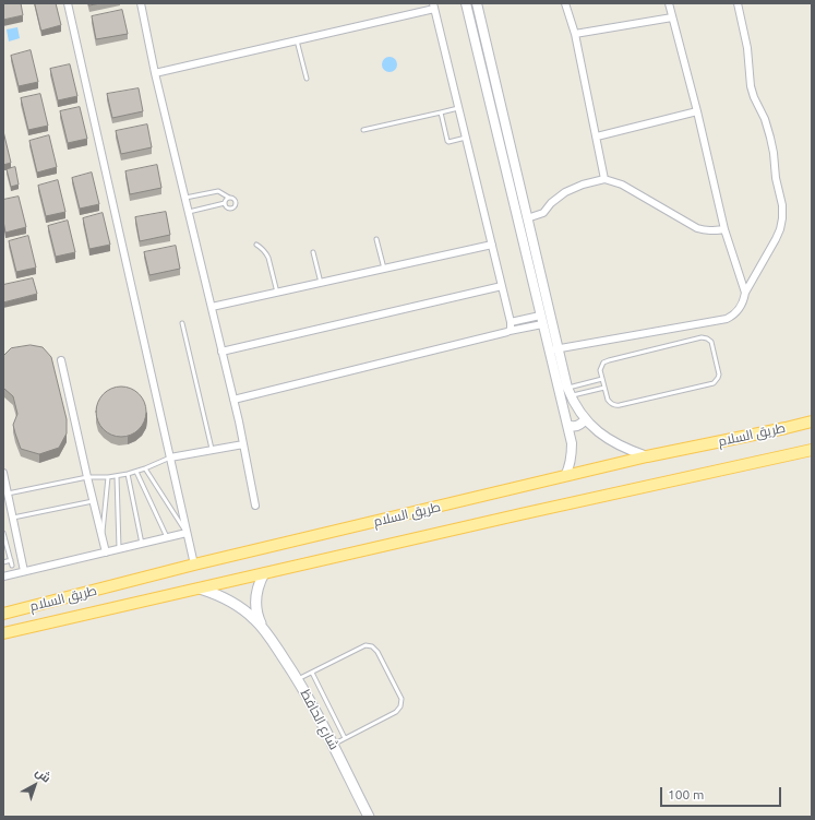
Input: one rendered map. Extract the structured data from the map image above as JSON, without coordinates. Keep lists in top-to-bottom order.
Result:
{
  "streets": {
    "main road": ["طريق السلام", "شارع الحافظ"]
  },
  "crossings": [
    ["طريق السلام", "شارع الحافظ"]
  ],
  "scale_bar": "100 m",
  "north": "top right"
}
